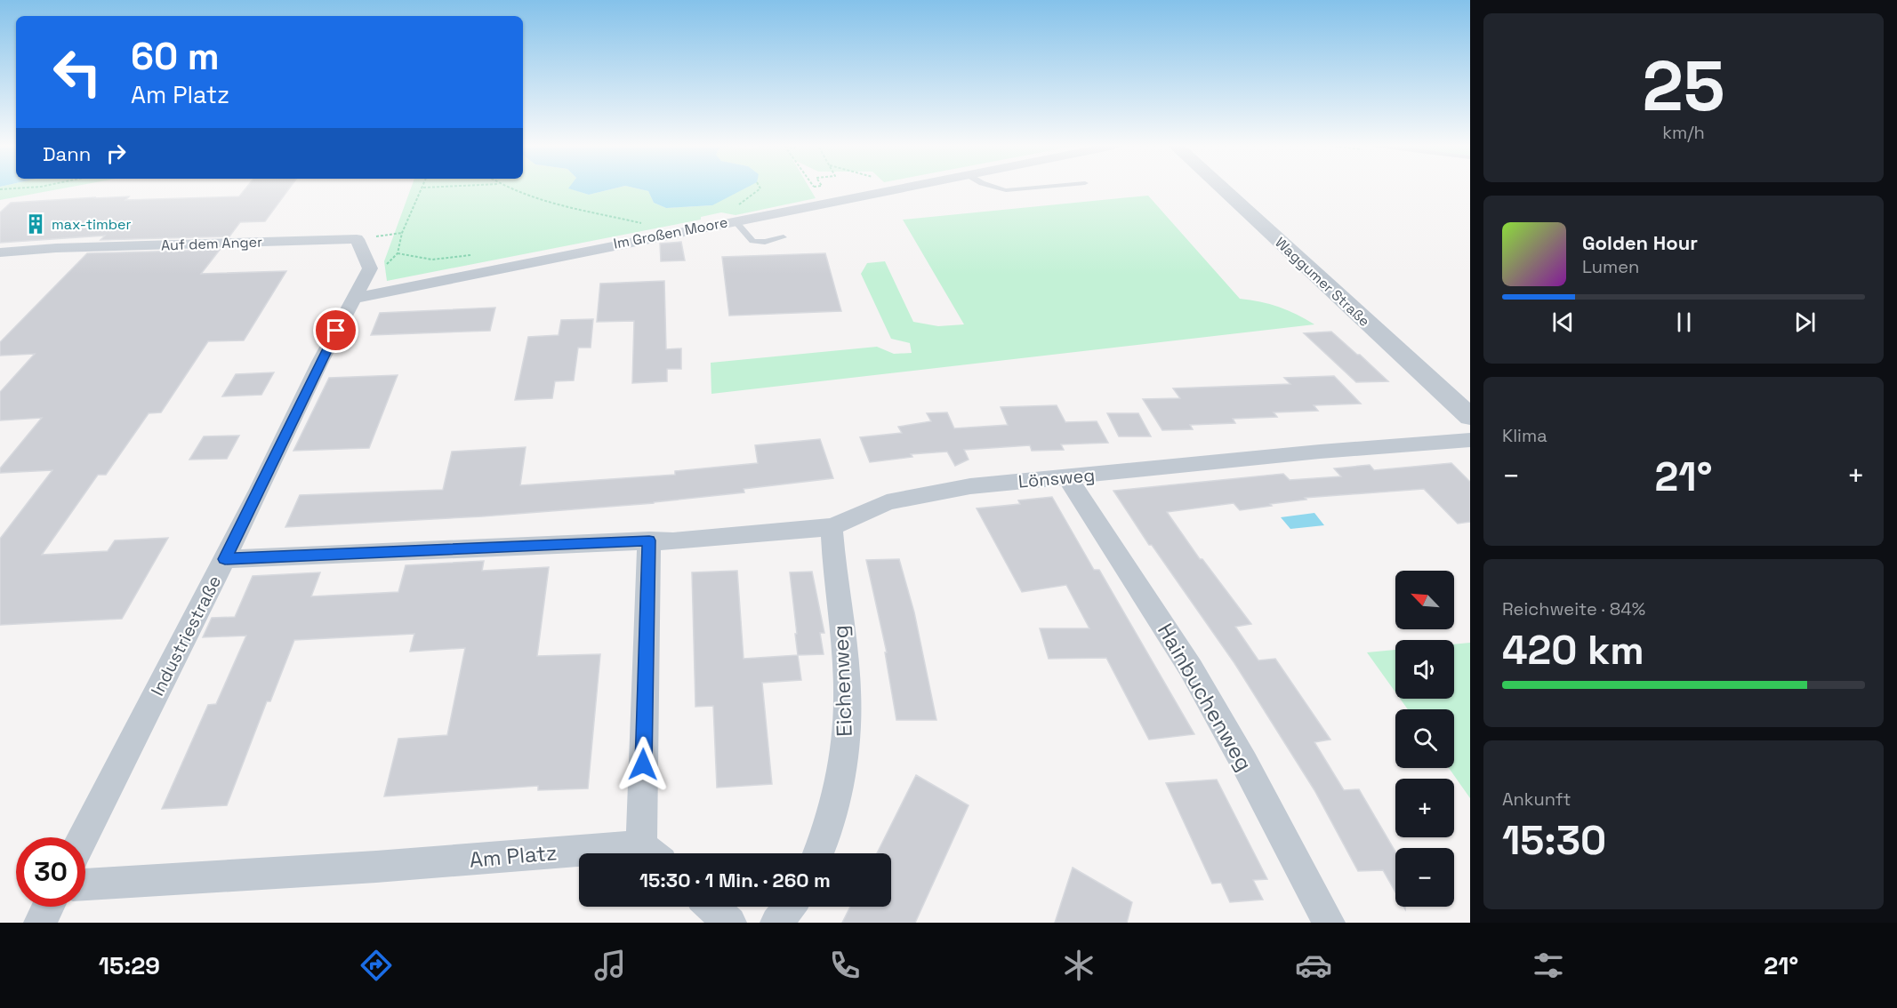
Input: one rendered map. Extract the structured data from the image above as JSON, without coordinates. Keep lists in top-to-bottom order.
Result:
{
  "streets": {
    "street": [
      "Im Großen Moore",
      "Auf dem Anger",
      "Waggumer Straße",
      "Lönsweg",
      "Industriestraße",
      "Eichenweg",
      "Hainbuchenweg",
      "Am Platz"
    ]
  },
  "crossings": [
    ["Im Großen Moore", "Auf dem Anger"],
    ["Im Großen Moore", "Industriestraße"],
    ["Auf dem Anger", "Industriestraße"],
    ["Lönsweg", "Eichenweg"],
    ["Lönsweg", "Hainbuchenweg"],
    ["Lönsweg", "Am Platz"]
  ],
  "places": {
    "building": ["max-timber"]
  },
  "north": "top left",
  "page": {
    "tile": [
      ["25", "km/h"],
      "Klima",
      ["Reichweite · 84%", "420 km"],
      ["Ankunft", "15:30"]
    ],
    "turn": ["60 m", "Am Platz"],
    "then": "Dann",
    "song": ["Golden Hour", "Lumen"],
    "heat": ["−", "21°", "+"],
    "map_buttons": ["+", "−"],
    "limit": "30",
    "trip": "15:30 · 1 Min. · 260 m",
    "tabs": ["15:29", "21°"]
  }
}
